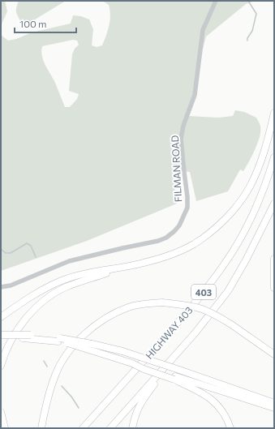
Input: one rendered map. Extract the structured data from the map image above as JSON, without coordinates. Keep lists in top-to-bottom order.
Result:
{
  "streets": {
    "highway": ["403", "HIGHWAY 403"],
    "street": ["FILMAN ROAD"]
  },
  "scale_bar": "100 m"
}
